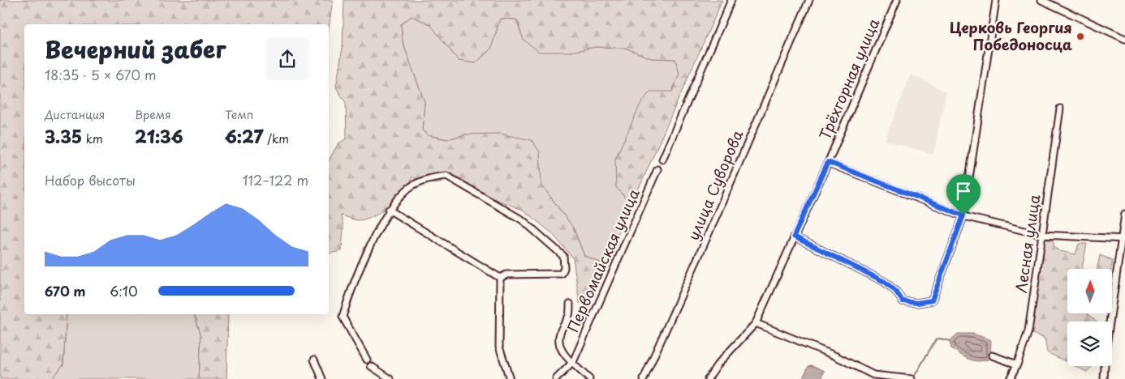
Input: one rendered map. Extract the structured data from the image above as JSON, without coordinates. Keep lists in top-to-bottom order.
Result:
{
  "streets": {
    "street": [
      "Трёхгорная улица",
      "улица Суворова",
      "Лесная улица",
      "Первомайская улица"
    ]
  },
  "places": ["Церковь Георгия Победоносца"],
  "north": "top",
  "page": {
    "heading": ["Вечерний забег", "18:35 · 5 × 670 m"],
    "stats": [
      ["Дистанция", "3.35 km"],
      ["Время", "21:36"],
      ["Темп", "6:27 /km"]
    ],
    "chart": ["Набор высоты", "112–122 m"],
    "list": [
      {
        "name": "670 m",
        "note": "6:10"
      }
    ]
  }
}
